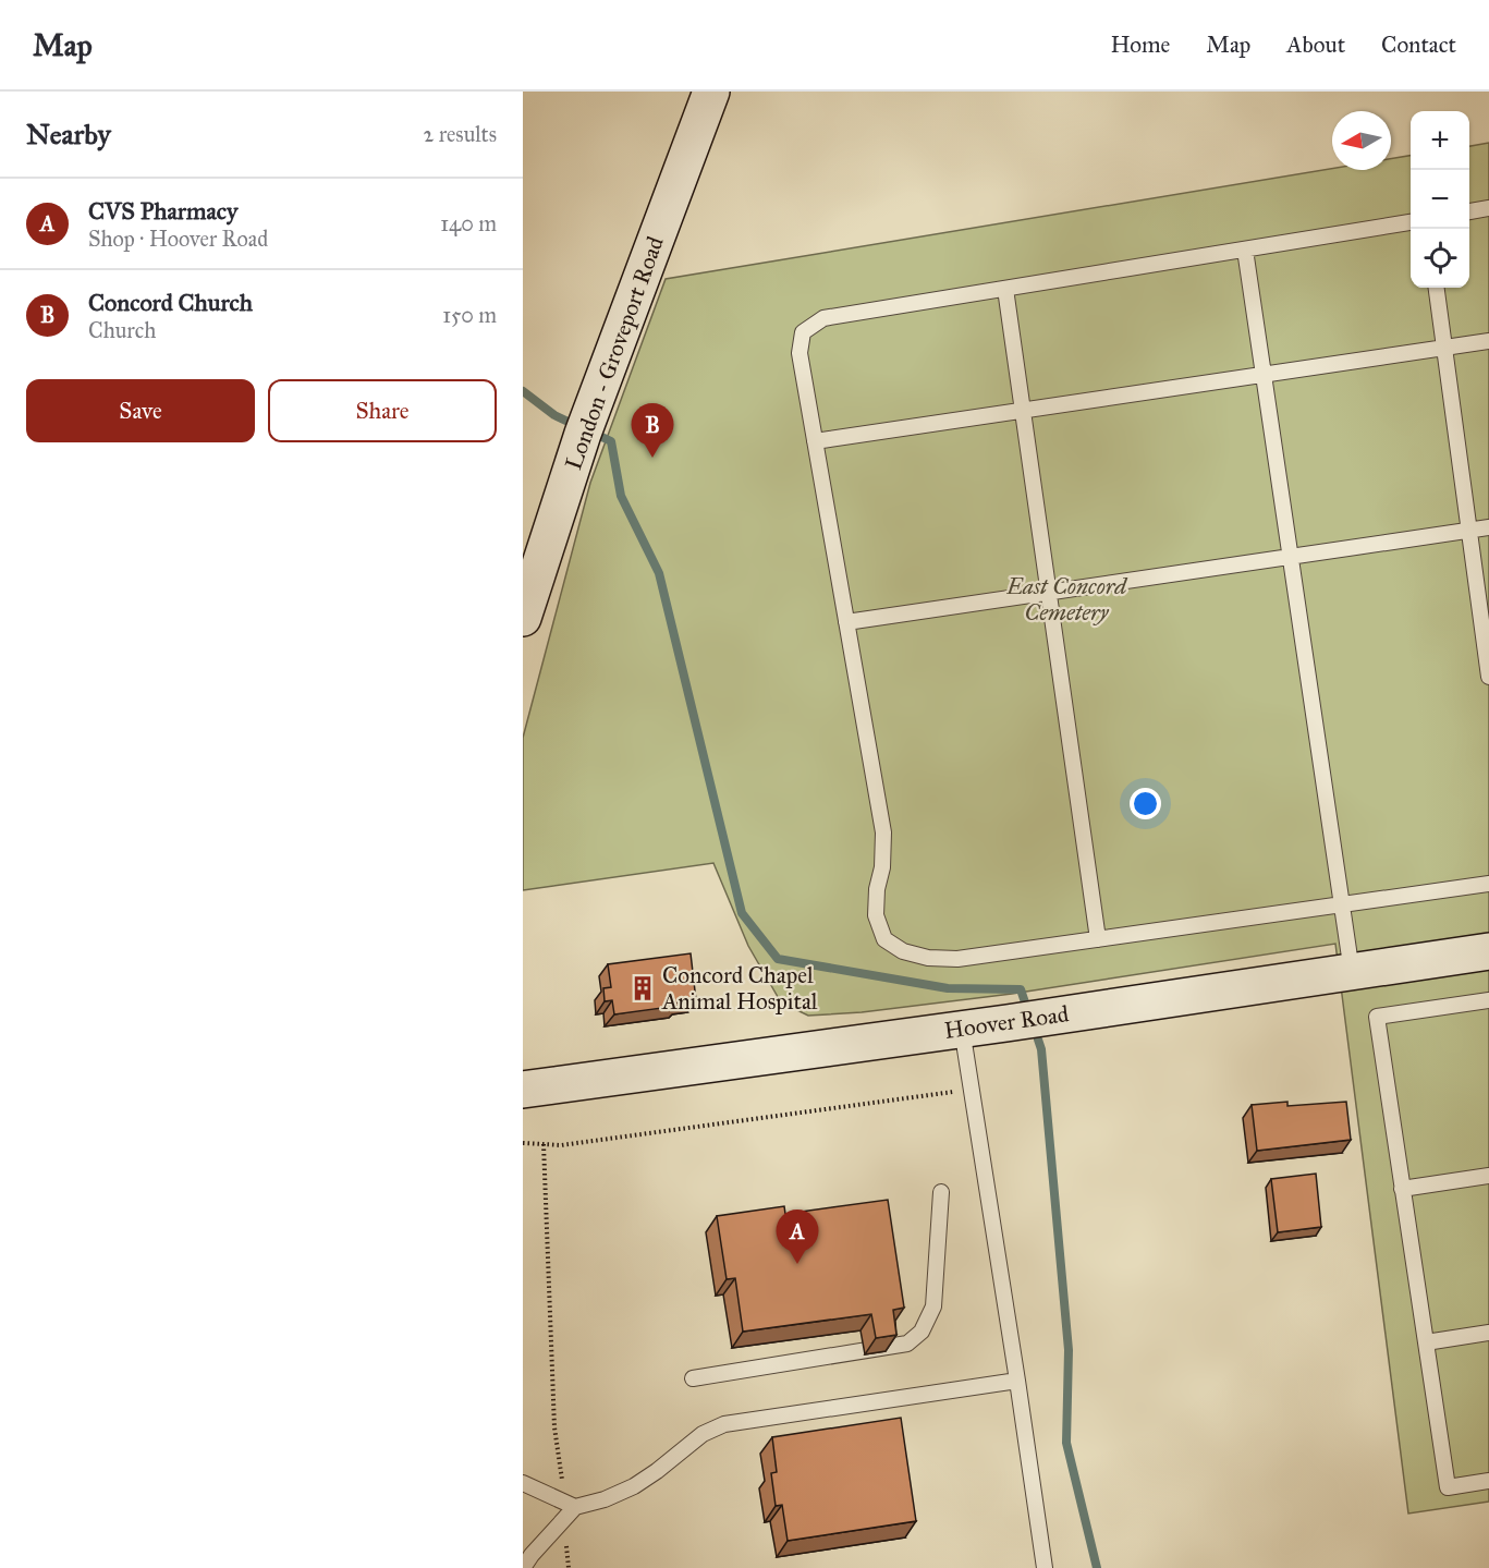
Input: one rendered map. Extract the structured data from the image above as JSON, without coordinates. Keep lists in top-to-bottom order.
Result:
{
  "streets": {
    "street": ["London - Groveport Road", "Hoover Road"]
  },
  "parks": ["East Concord Cemetery"],
  "places": {
    "building": ["Concord Chapel Animal Hospital"]
  },
  "north": "left",
  "page": {
    "header": "Map",
    "nav": [
      "Home",
      "Map",
      "About",
      "Contact"
    ],
    "heading": ["Nearby", "2 results"],
    "map_buttons": ["+", "−"],
    "list": [
      {
        "mark": "A",
        "name": "CVS Pharmacy",
        "note": "Shop · Hoover Road",
        "value": "140 m"
      },
      {
        "mark": "B",
        "name": "Concord Church",
        "note": "Church",
        "value": "150 m"
      }
    ],
    "buttons": ["Save", "Share"],
    "pins": ["B", "A"]
  }
}
